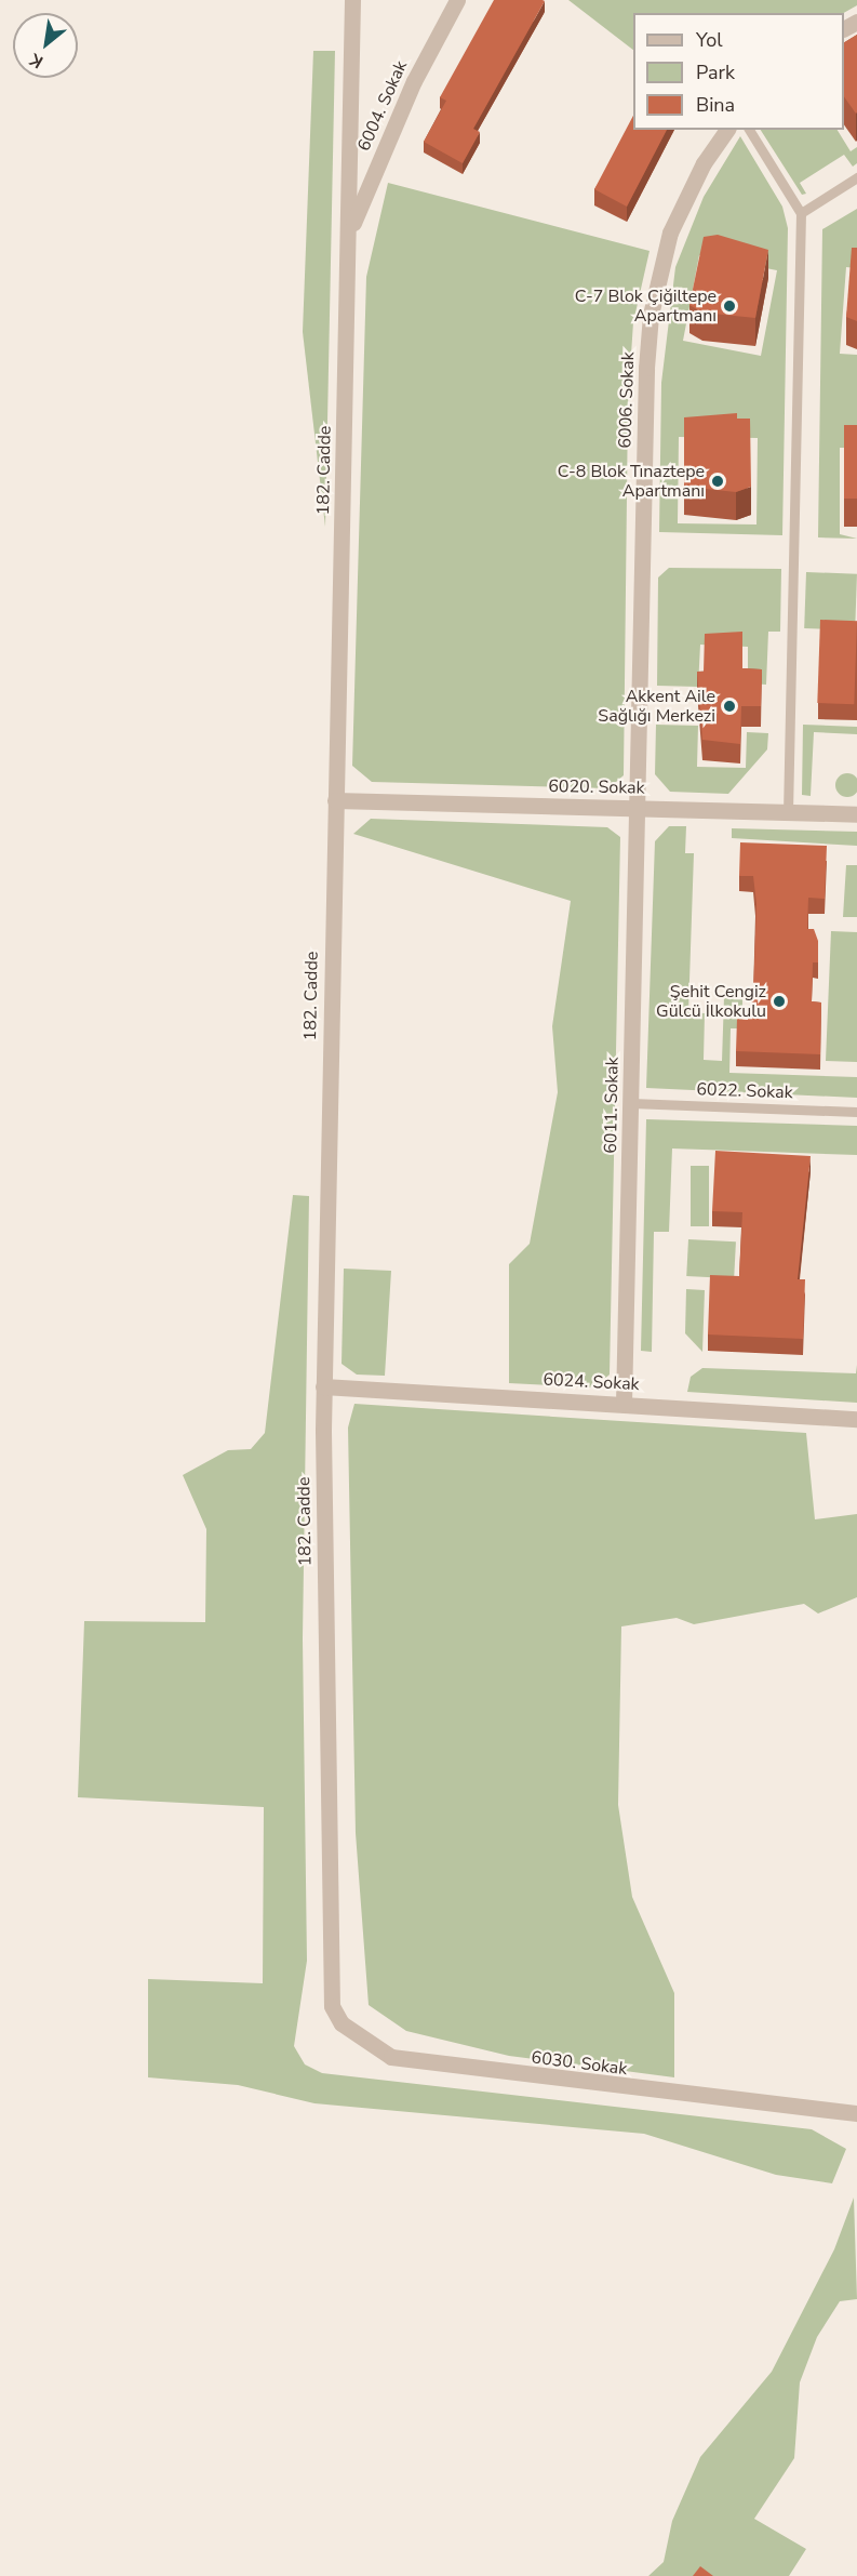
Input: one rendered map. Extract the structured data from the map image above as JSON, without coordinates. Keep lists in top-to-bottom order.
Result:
{
  "streets": {
    "street": [
      "6004. Sokak",
      "6006. Sokak",
      "182. Cadde",
      "6020. Sokak",
      "6011. Sokak",
      "6024. Sokak",
      "6030. Sokak"
    ],
    "lane": ["6022. Sokak"]
  },
  "crossings": [
    ["6004. Sokak", "182. Cadde"],
    ["6006. Sokak", "6020. Sokak"],
    ["6006. Sokak", "6011. Sokak"],
    ["182. Cadde", "6020. Sokak"],
    ["182. Cadde", "6024. Sokak"],
    ["182. Cadde", "6030. Sokak"],
    ["6020. Sokak", "6011. Sokak"],
    ["6022. Sokak", "6011. Sokak"],
    ["6011. Sokak", "6024. Sokak"]
  ],
  "places": [
    "C-7 Blok Çiğiltepe Apartmanı",
    "C-8 Blok Tınaztepe Apartmanı",
    "Akkent Aile Sağlığı Merkezi",
    "Şehit Cengiz Gülcü İlkokulu"
  ],
  "legend": ["Yol", "Park", "Bina"],
  "north": "bottom left"
}
